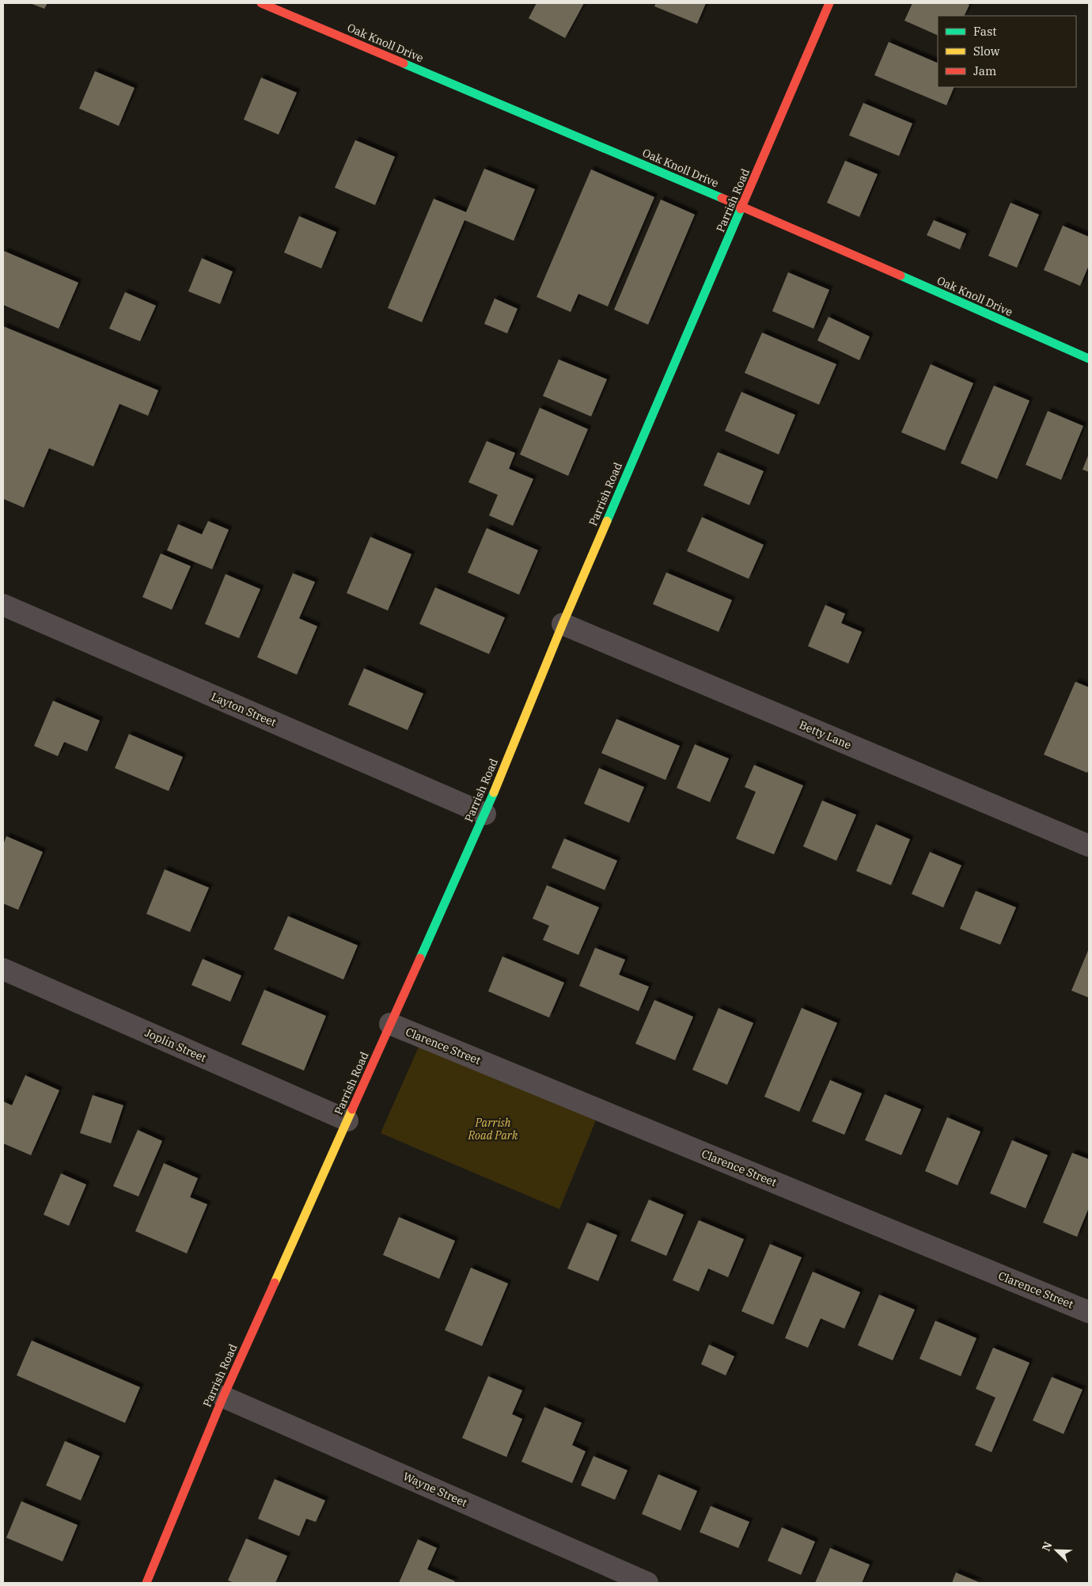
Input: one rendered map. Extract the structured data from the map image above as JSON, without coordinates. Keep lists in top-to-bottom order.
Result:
{
  "streets": {
    "street": [
      "Oak Knoll Drive",
      "Parrish Road",
      "Layton Street",
      "Betty Lane",
      "Joplin Street",
      "Clarence Street",
      "Wayne Street"
    ]
  },
  "crossings": [
    ["Oak Knoll Drive", "Parrish Road"],
    ["Parrish Road", "Layton Street"],
    ["Parrish Road", "Betty Lane"],
    ["Parrish Road", "Joplin Street"],
    ["Parrish Road", "Clarence Street"],
    ["Parrish Road", "Wayne Street"]
  ],
  "parks": ["Parrish Road Park"],
  "legend": ["Fast", "Slow", "Jam"],
  "north": "top left"
}
